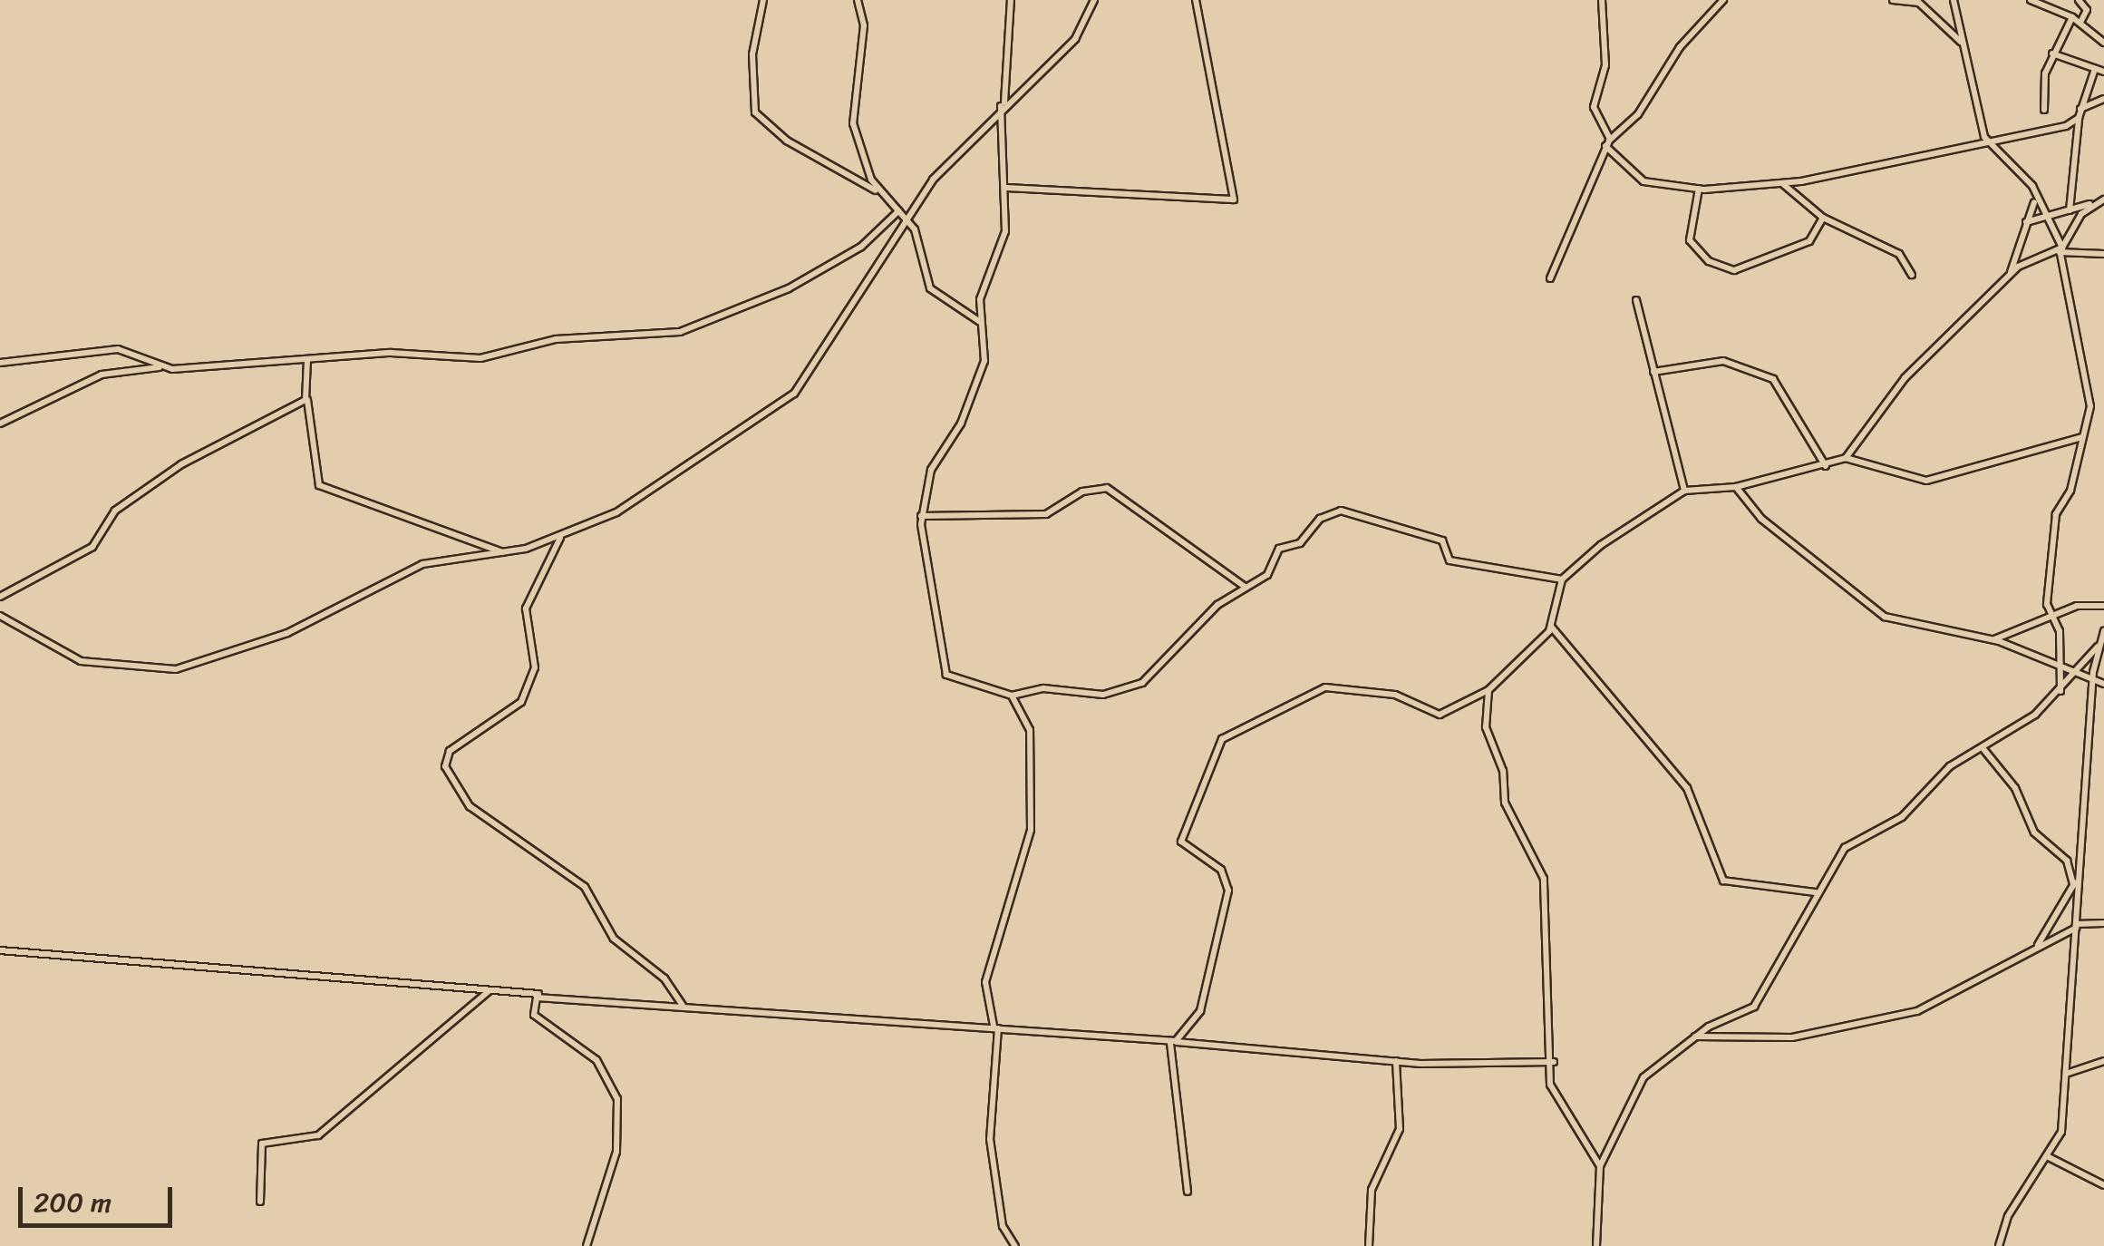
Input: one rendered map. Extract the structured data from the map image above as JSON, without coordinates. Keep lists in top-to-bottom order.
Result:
{
  "scale_bar": "200 m"
}
